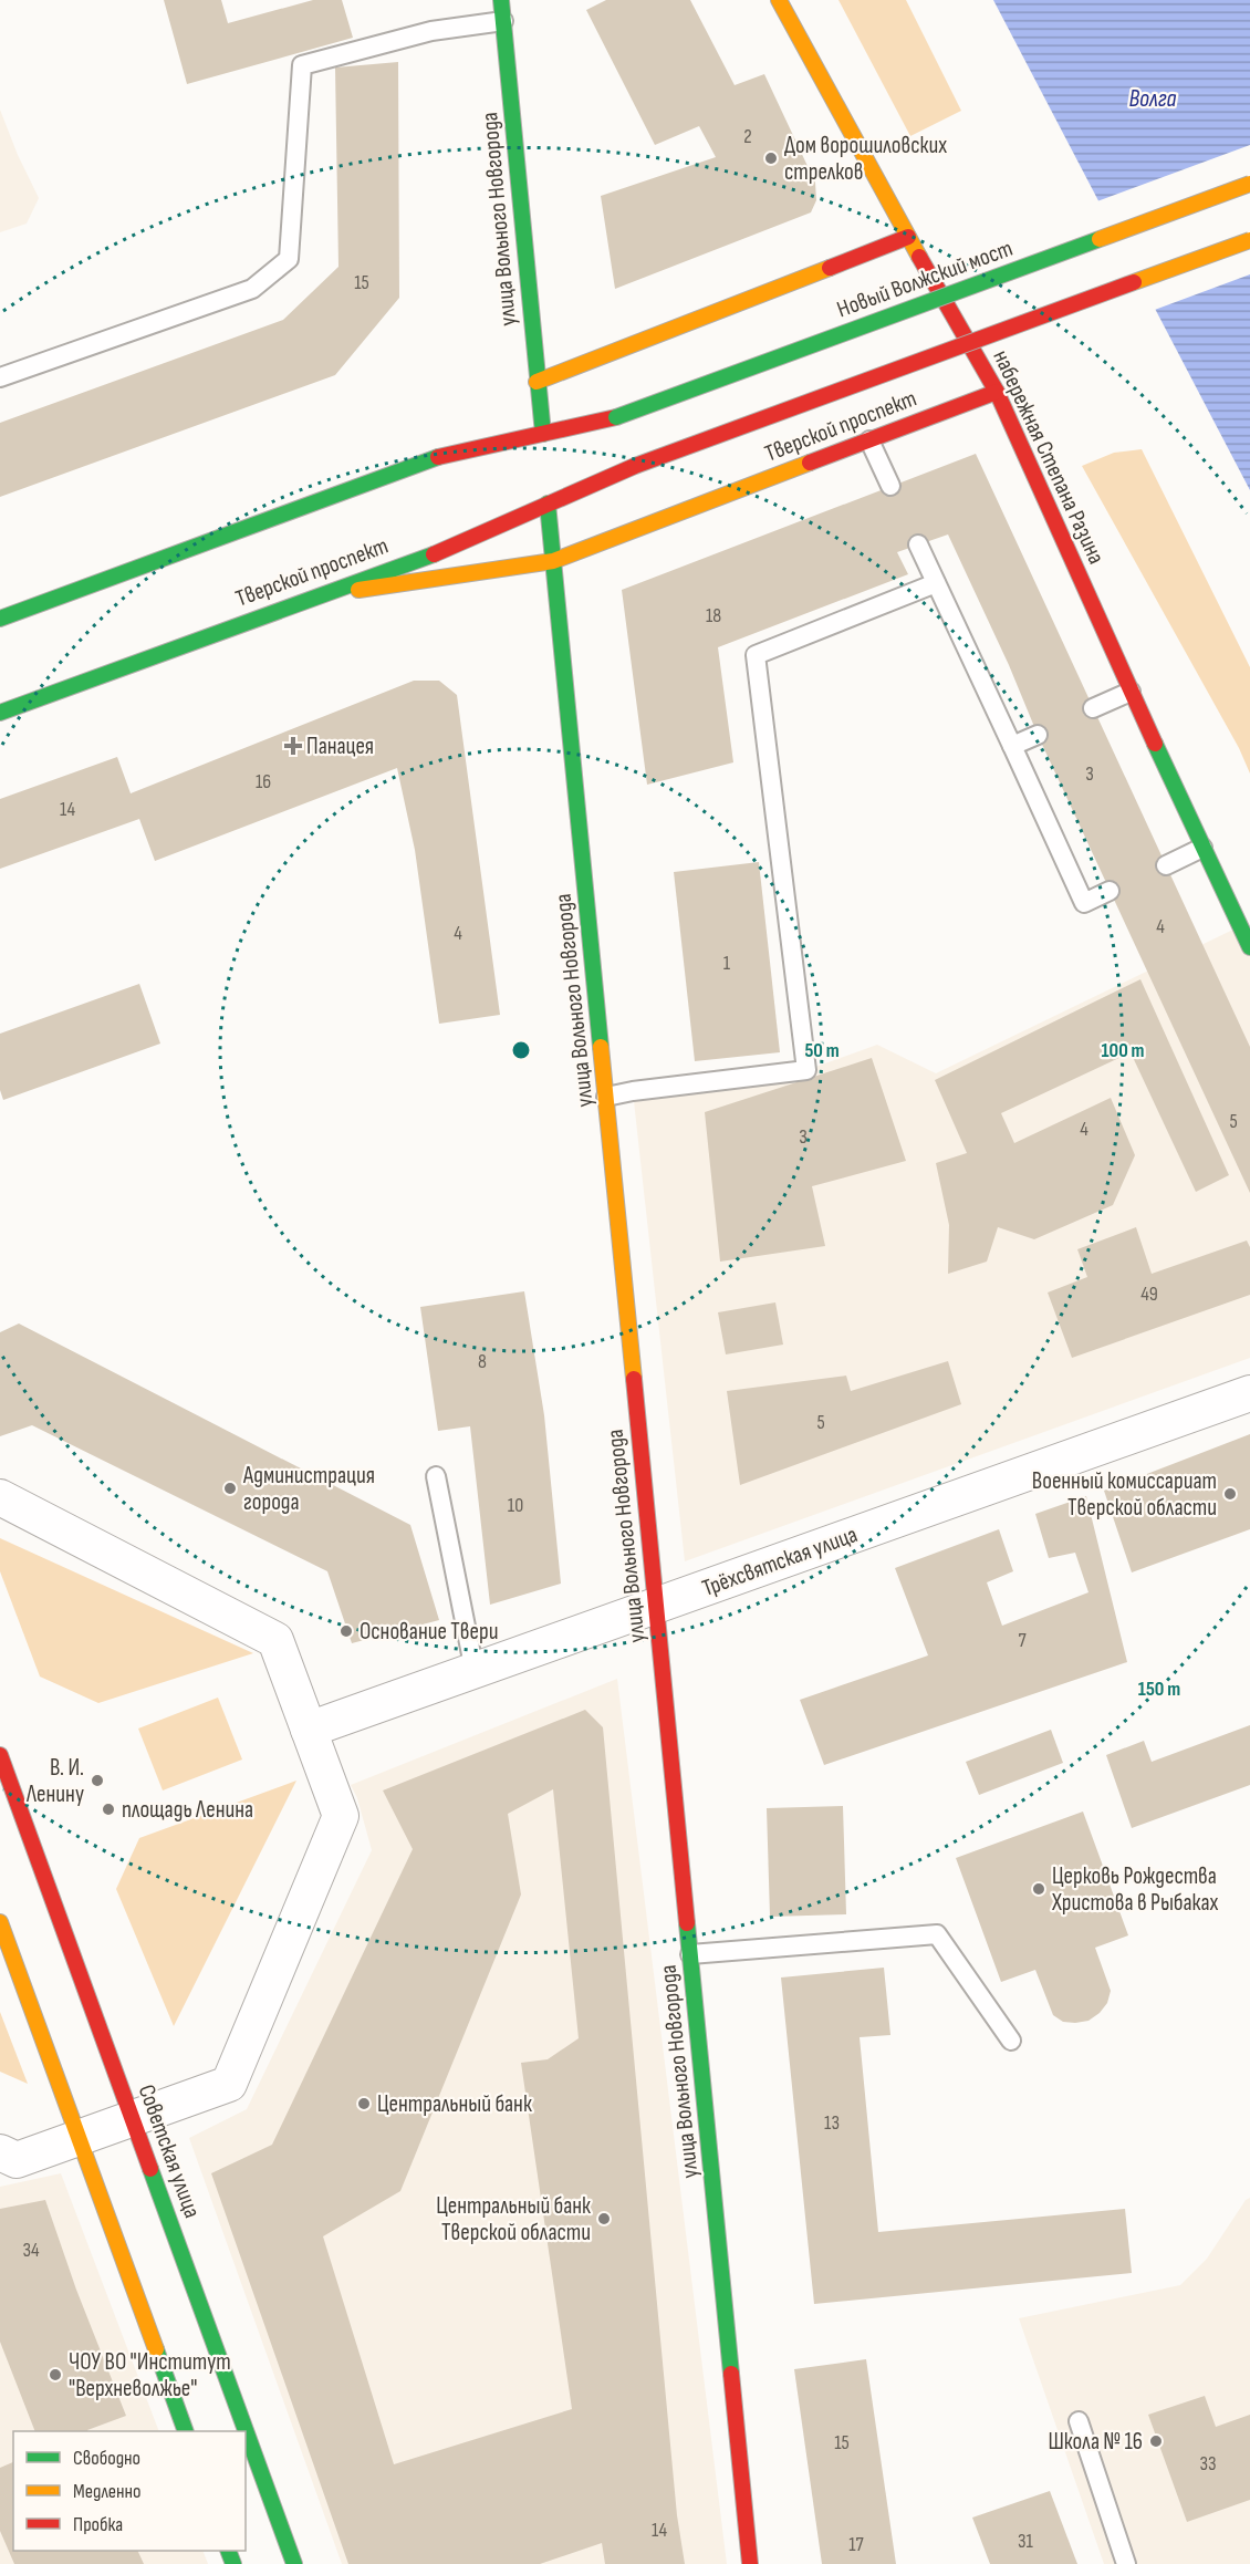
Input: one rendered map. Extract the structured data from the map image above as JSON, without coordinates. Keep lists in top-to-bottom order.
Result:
{
  "streets": {
    "street": [
      "улица Вольного Новгорода",
      "Новый Волжский мост",
      "Тверской проспект",
      "набережная Степана Разина",
      "Трёхсвятская улица",
      "Советская улица"
    ]
  },
  "crossings": [
    ["улица Вольного Новгорода", "Новый Волжский мост"],
    ["улица Вольного Новгорода", "Тверской проспект"],
    ["улица Вольного Новгорода", "Трёхсвятская улица"],
    ["Тверской проспект", "набережная Степана Разина"]
  ],
  "water": ["Волга"],
  "places": {
    "other": [
      "Дом ворошиловских стрелков",
      "Администрация города",
      "Военный комиссариат Тверской области",
      "Основание Твери",
      "В. И. Ленину",
      "площадь Ленина",
      "Церковь Рождества Христова в Рыбаках",
      "Центральный банк",
      "Центральный банк Тверской области",
      "ЧОУ ВО \"Институт \"Верхневолжье\"",
      "Школа № 16"
    ],
    "health": ["Панацея"]
  },
  "house_numbers": [
    "2",
    "15",
    "18",
    "3",
    "16",
    "14",
    "4",
    "4",
    "1",
    "5",
    "4",
    "3",
    "49",
    "8",
    "5",
    "10",
    "7",
    "13",
    "34",
    "15",
    "33",
    "14",
    "31",
    "17"
  ],
  "legend": ["Свободно", "Медленно", "Пробка"],
  "rings": ["50 m", "100 m", "150 m"]
}
